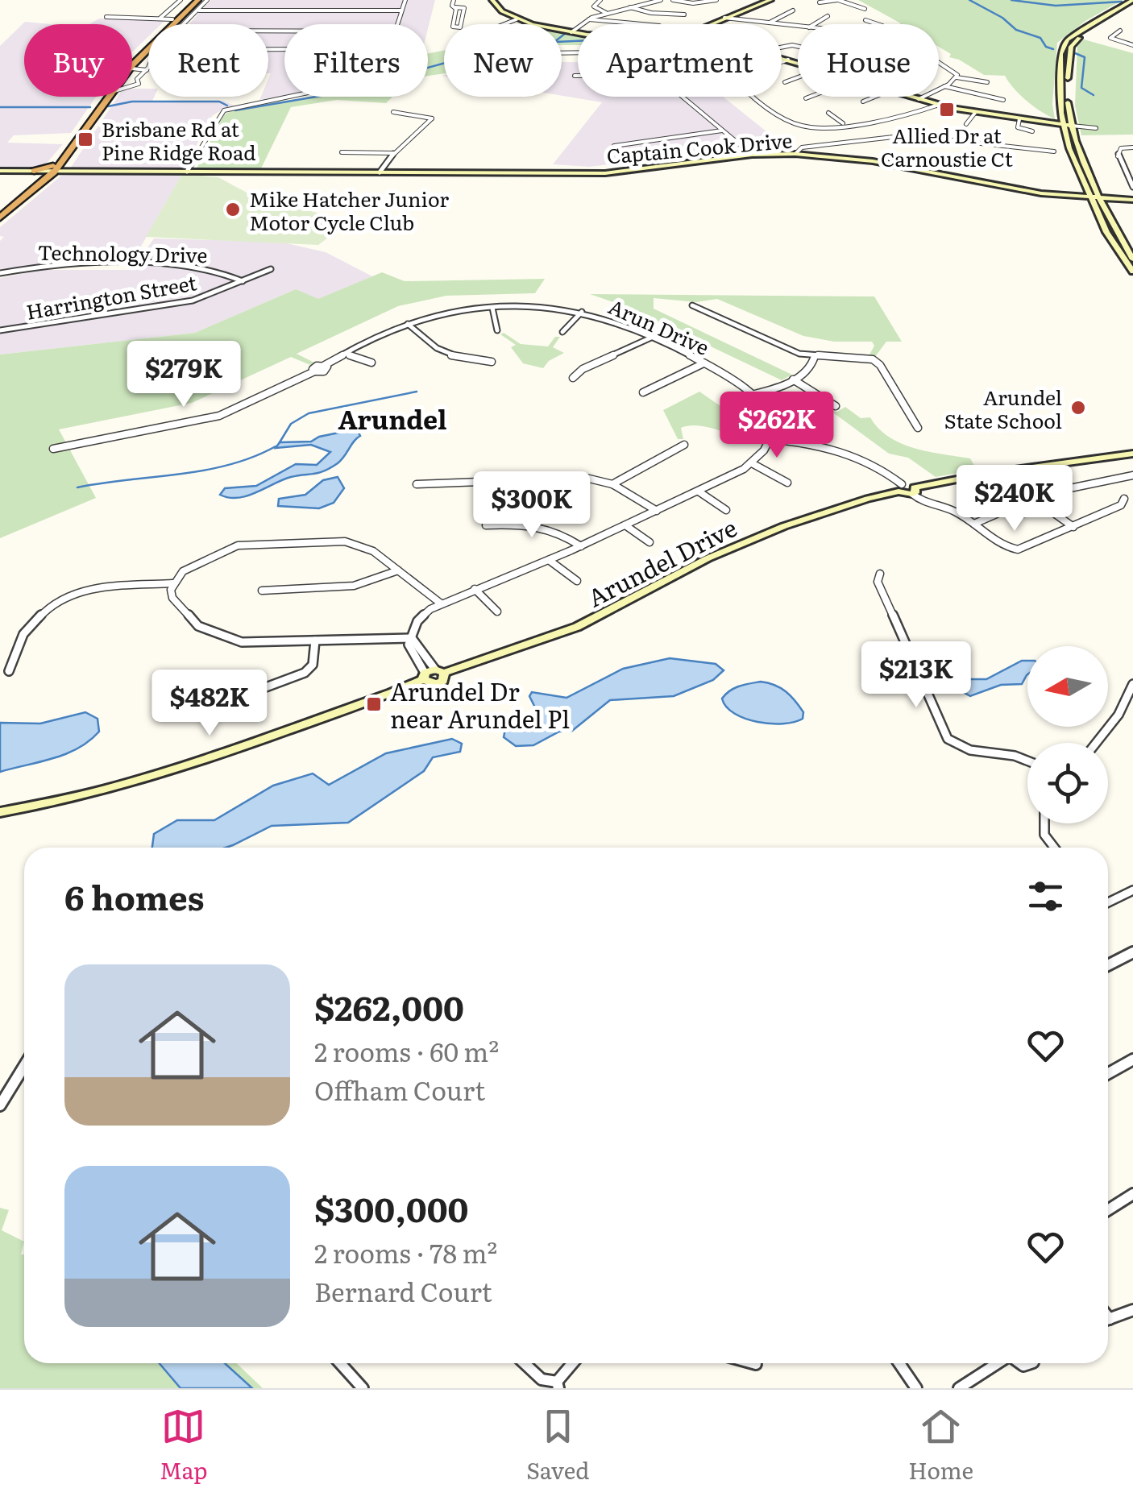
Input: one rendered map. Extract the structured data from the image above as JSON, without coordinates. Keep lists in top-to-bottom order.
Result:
{
  "streets": {
    "main road": ["Captain Cook Drive", "Arundel Drive"],
    "street": ["Technology Drive", "Harrington Street", "Arun Drive"]
  },
  "crossings": [
    ["Technology Drive", "Harrington Street"]
  ],
  "districts": ["Arundel"],
  "places": {
    "transit": ["Allied Dr at Carnoustie Ct", "Brisbane Rd at Pine Ridge Road", "Arundel Dr near Arundel Pl"],
    "other": ["Mike Hatcher Junior Motor Cycle Club", "Arundel State School"]
  },
  "north": "left",
  "page": {
    "chip": [
      "Buy",
      "Rent",
      "Filters",
      "New",
      "Apartment",
      "House"
    ],
    "price": [
      "$279K",
      "$262K",
      "$240K",
      "$300K",
      "$213K",
      "$482K"
    ],
    "heading": "6 homes",
    "list": [
      {
        "name": "$262,000",
        "note": "2 rooms · 60 m² · Offham Court"
      },
      {
        "name": "$300,000",
        "note": "2 rooms · 78 m² · Bernard Court"
      }
    ],
    "tabs": ["Map", "Saved", "Home"]
  }
}
